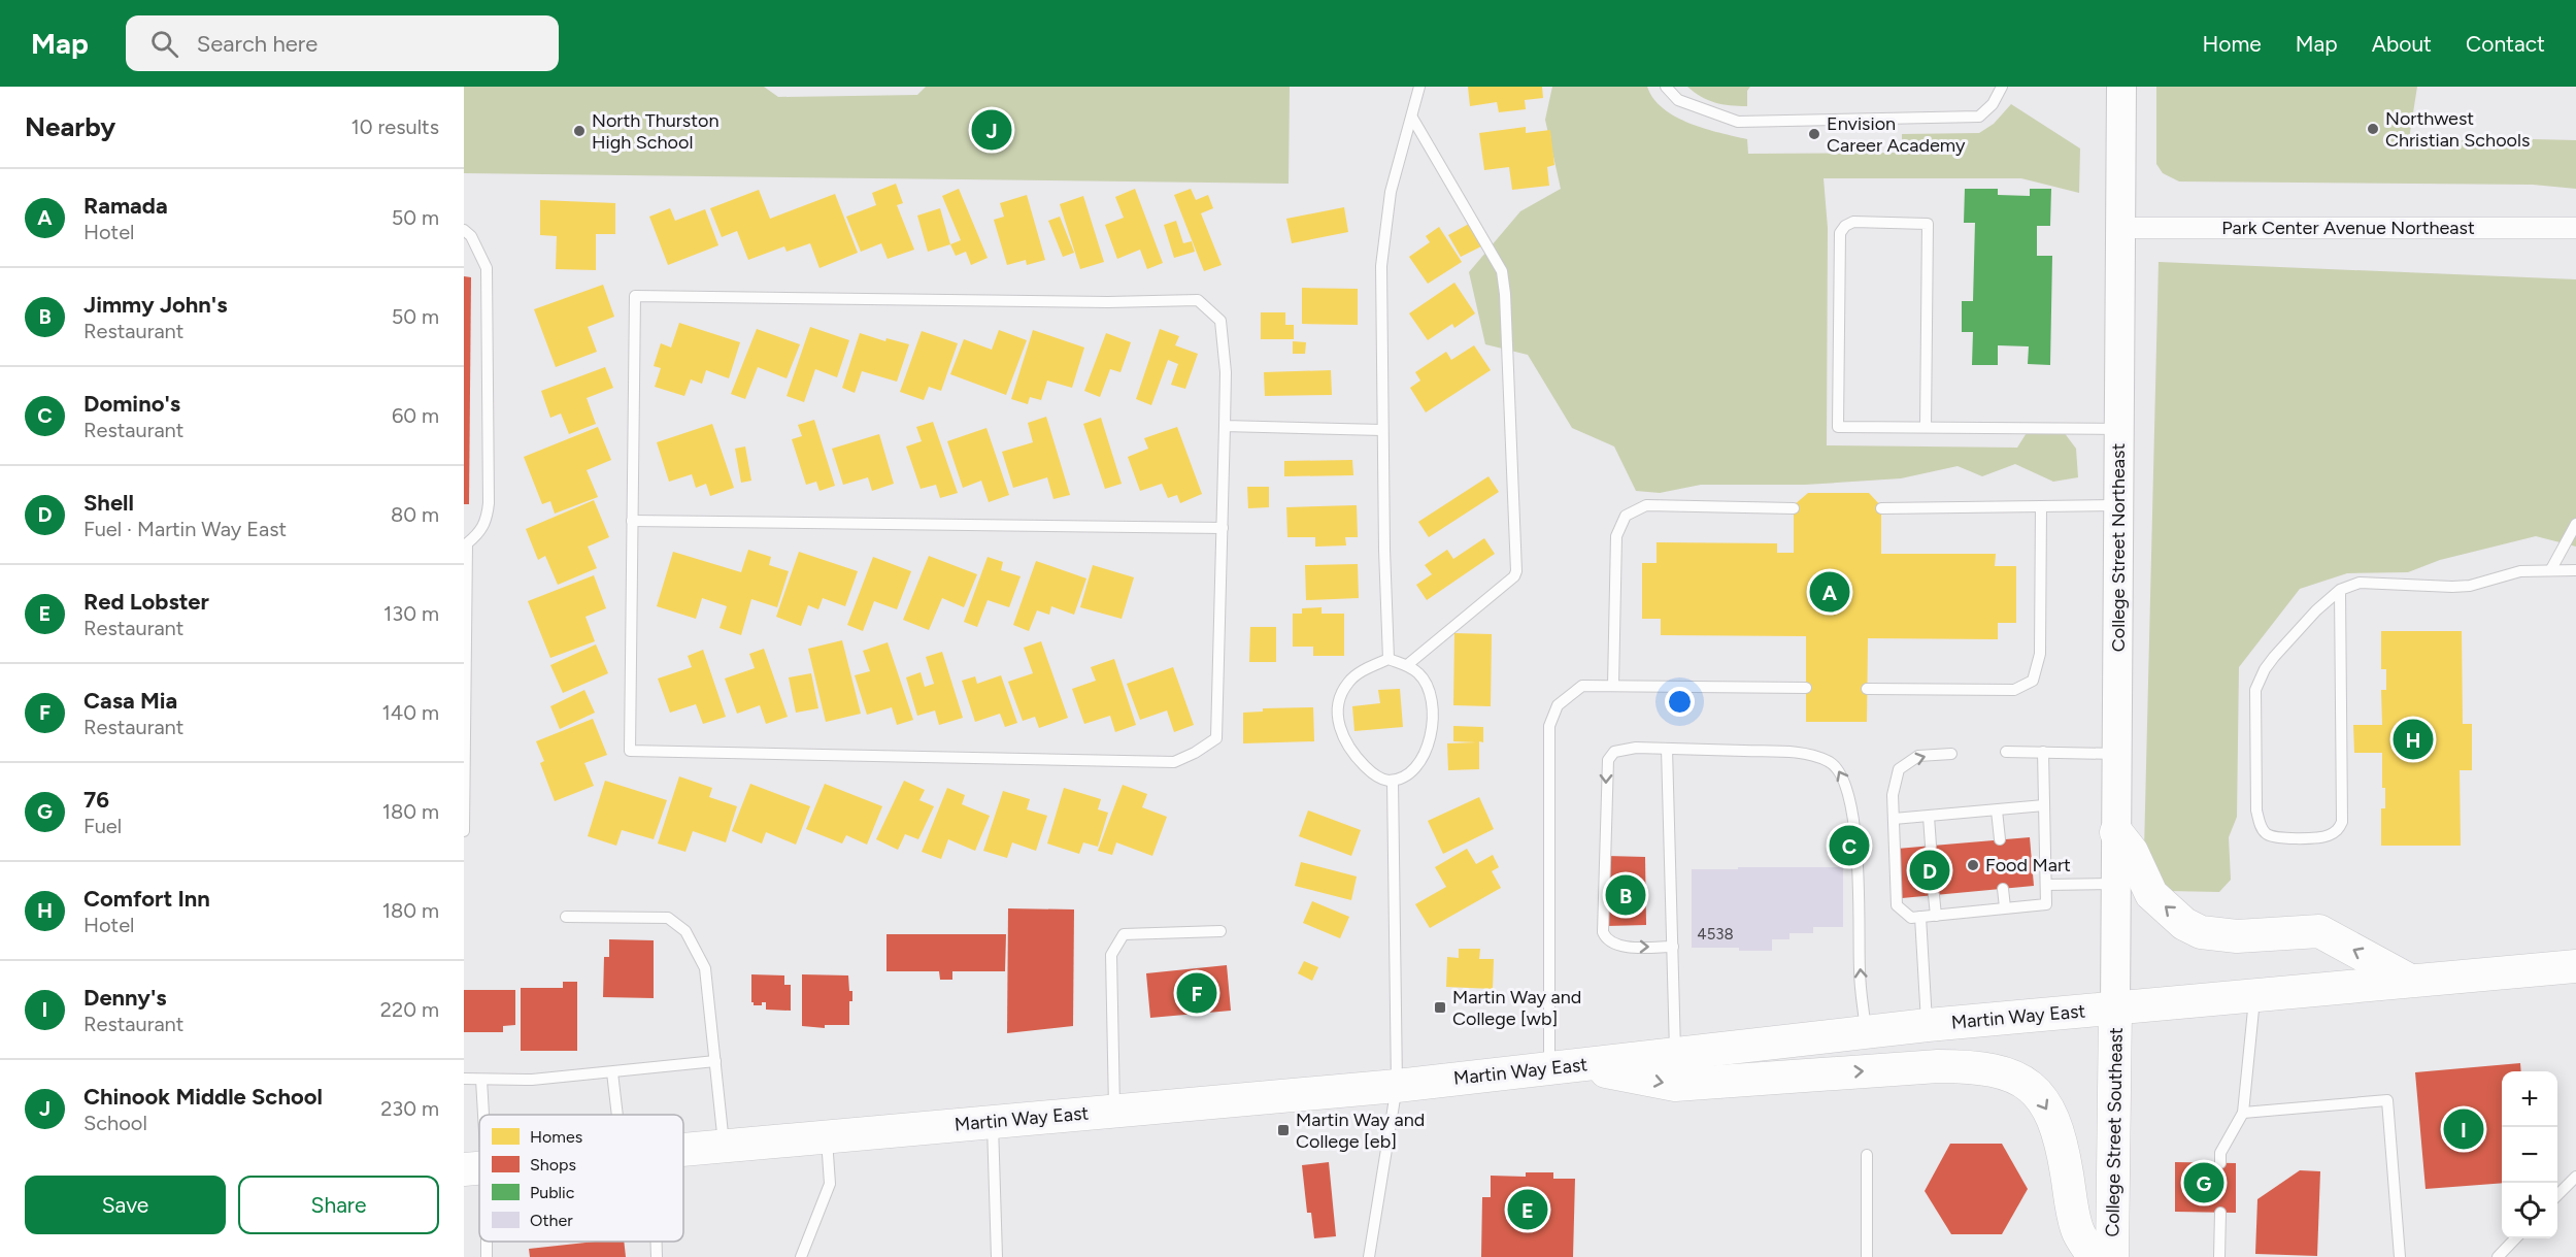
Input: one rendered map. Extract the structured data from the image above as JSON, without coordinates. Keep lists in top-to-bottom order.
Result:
{
  "streets": {
    "main road": ["Martin Way East", "College Street Southeast"],
    "street": ["Park Center Avenue Northeast", "College Street Northeast"]
  },
  "crossings": [
    ["Park Center Avenue Northeast", "College Street Northeast"],
    ["College Street Northeast", "Martin Way East"],
    ["College Street Northeast", "College Street Southeast"],
    ["Martin Way East", "College Street Southeast"]
  ],
  "places": {
    "other": [
      "Northwest Christian Schools",
      "North Thurston High School",
      "Envision Career Academy",
      "Food Mart"
    ],
    "transit": ["Martin Way and College [wb]", "Martin Way and College [eb]"]
  },
  "house_numbers": ["4538"],
  "legend": [
    "Homes",
    "Shops",
    "Public",
    "Other"
  ],
  "page": {
    "header": "Map",
    "search": "Search here",
    "nav": [
      "Home",
      "Map",
      "About",
      "Contact"
    ],
    "heading": ["Nearby", "10 results"],
    "pins": [
      "J",
      "A",
      "H",
      "C",
      "D",
      "B",
      "F",
      "I",
      "G",
      "E"
    ],
    "list": [
      {
        "mark": "A",
        "name": "Ramada",
        "note": "Hotel",
        "value": "50 m"
      },
      {
        "mark": "B",
        "name": "Jimmy John's",
        "note": "Restaurant",
        "value": "50 m"
      },
      {
        "mark": "C",
        "name": "Domino's",
        "note": "Restaurant",
        "value": "60 m"
      },
      {
        "mark": "D",
        "name": "Shell",
        "note": "Fuel · Martin Way East",
        "value": "80 m"
      },
      {
        "mark": "E",
        "name": "Red Lobster",
        "note": "Restaurant",
        "value": "130 m"
      },
      {
        "mark": "F",
        "name": "Casa Mia",
        "note": "Restaurant",
        "value": "140 m"
      },
      {
        "mark": "G",
        "name": "76",
        "note": "Fuel",
        "value": "180 m"
      },
      {
        "mark": "H",
        "name": "Comfort Inn",
        "note": "Hotel",
        "value": "180 m"
      },
      {
        "mark": "I",
        "name": "Denny's",
        "note": "Restaurant",
        "value": "220 m"
      },
      {
        "mark": "J",
        "name": "Chinook Middle School",
        "note": "School",
        "value": "230 m"
      }
    ],
    "map_buttons": ["+", "−"],
    "buttons": ["Save", "Share"]
  }
}
